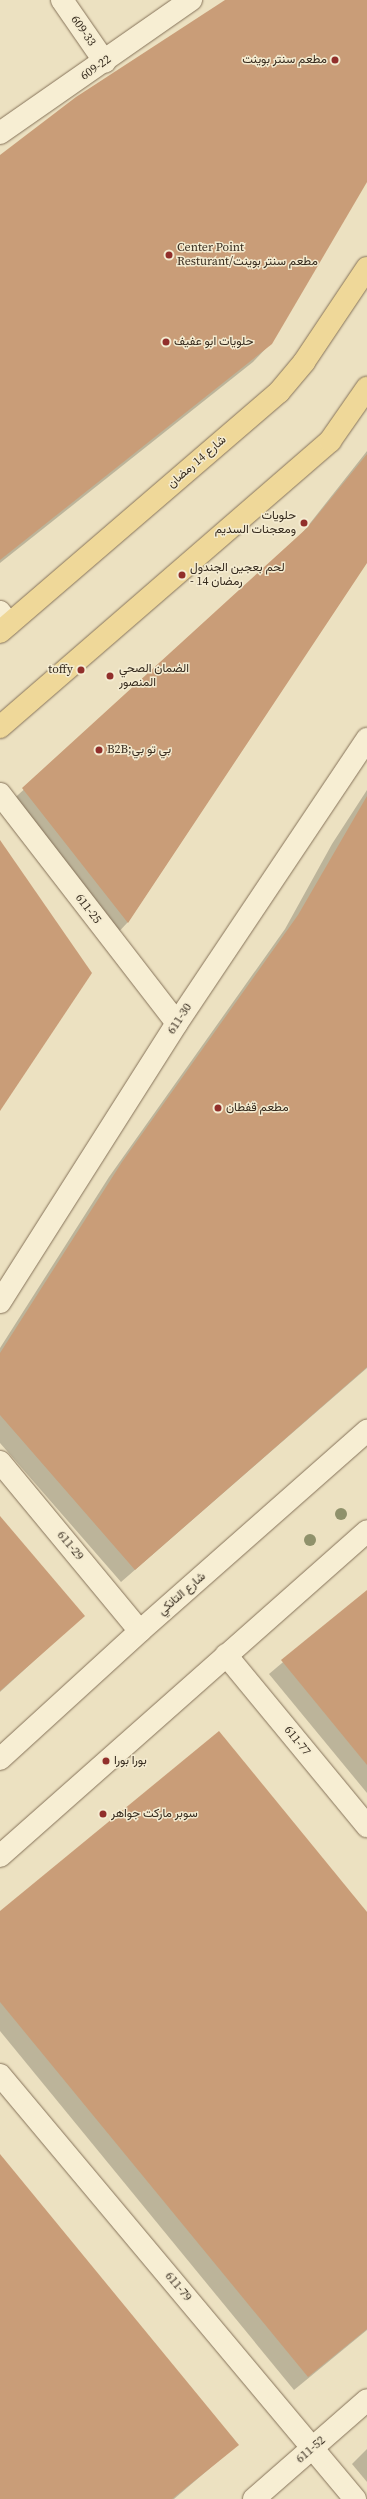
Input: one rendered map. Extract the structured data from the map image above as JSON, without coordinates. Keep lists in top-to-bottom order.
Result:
{
  "streets": {
    "main road": ["شارع 14 رمضان"],
    "street": [
      "609-33",
      "609-22",
      "611-25",
      "611-30",
      "611-29",
      "شارع التانكي",
      "611-77",
      "611-79",
      "611-52"
    ]
  },
  "crossings": [
    ["609-33", "609-22"],
    ["611-25", "611-30"],
    ["611-29", "شارع التانكي"],
    ["611-79", "611-52"]
  ],
  "places": [
    "مطعم سنتر بوينت",
    "Center Point Resturant/مطعم سنتر بوينت",
    "حلويات ابو عفيف",
    "حلويات ومعجنات السديم",
    "لحم بعجين الجندول - 14 رمضان",
    "toffy",
    "الضمان الصحي المنصور",
    "B2B;بي تو بي",
    "مطعم قفطان",
    "بورا بورا",
    "سوبر ماركت جواهر"
  ]
}
